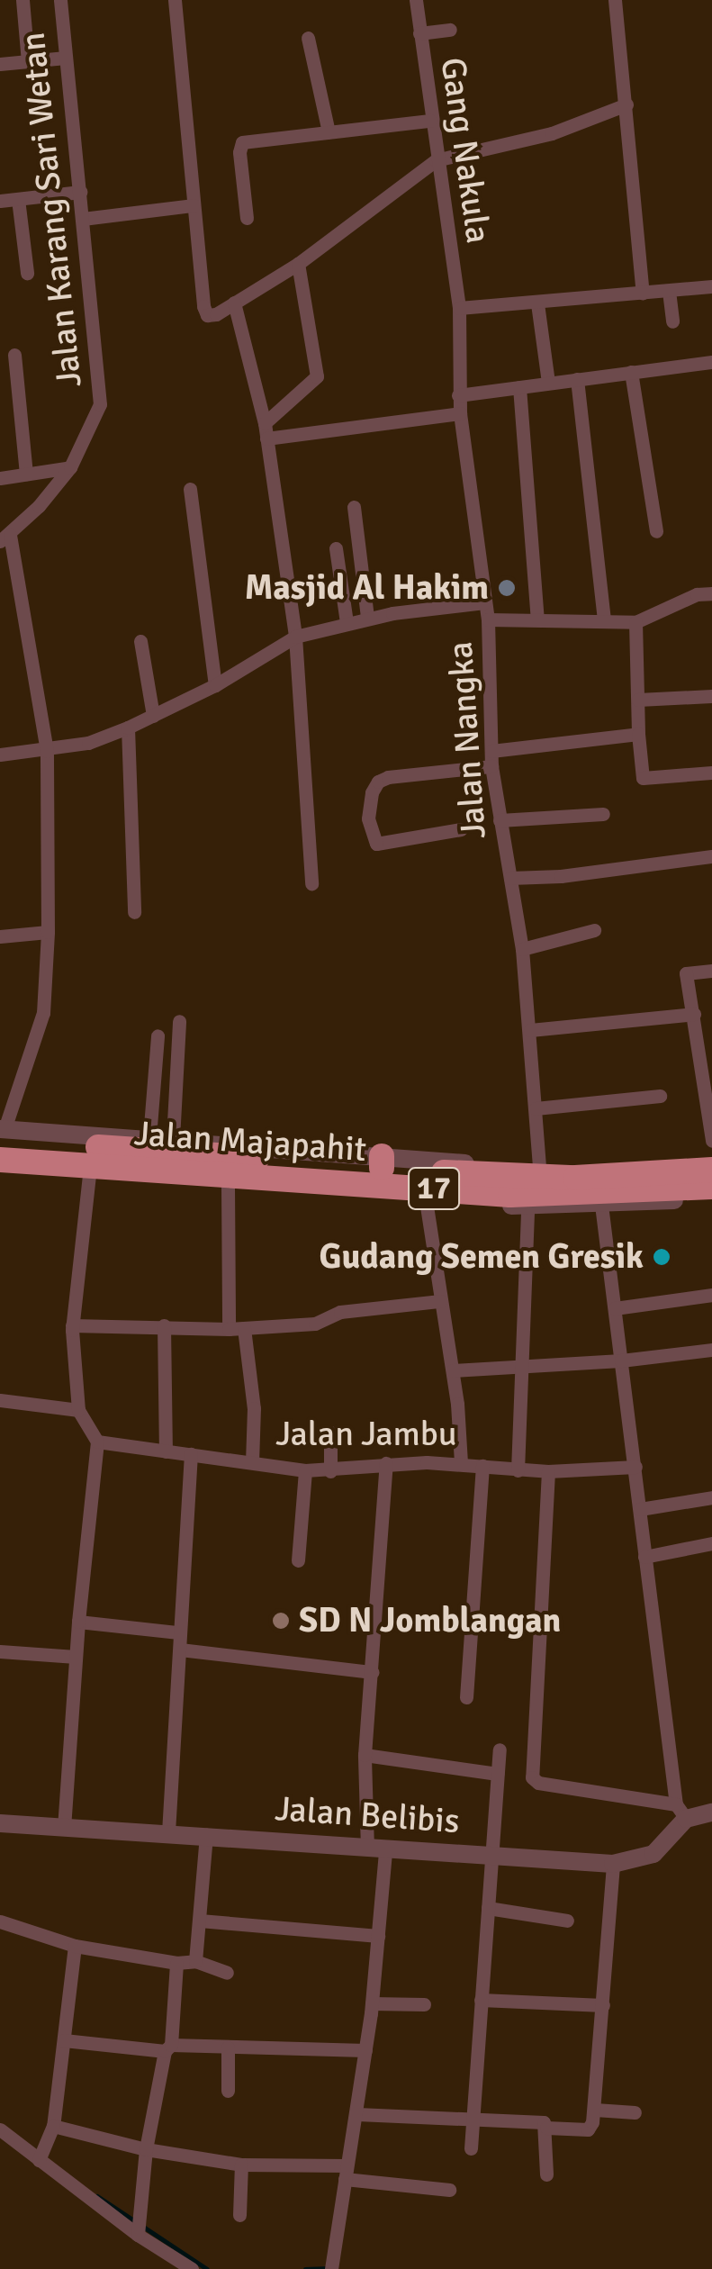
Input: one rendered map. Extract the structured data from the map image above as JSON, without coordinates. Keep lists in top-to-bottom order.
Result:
{
  "streets": {
    "highway": ["Jalan Majapahit", "17"],
    "street": [
      "Gang Nakula",
      "Jalan Karang Sari Wetan",
      "Jalan Nangka",
      "Jalan Jambu",
      "Jalan Belibis"
    ]
  },
  "crossings": [
    ["Gang Nakula", "Jalan Nangka"]
  ],
  "places": ["Masjid Al Hakim", "Gudang Semen Gresik", "SD N Jomblangan"]
}
